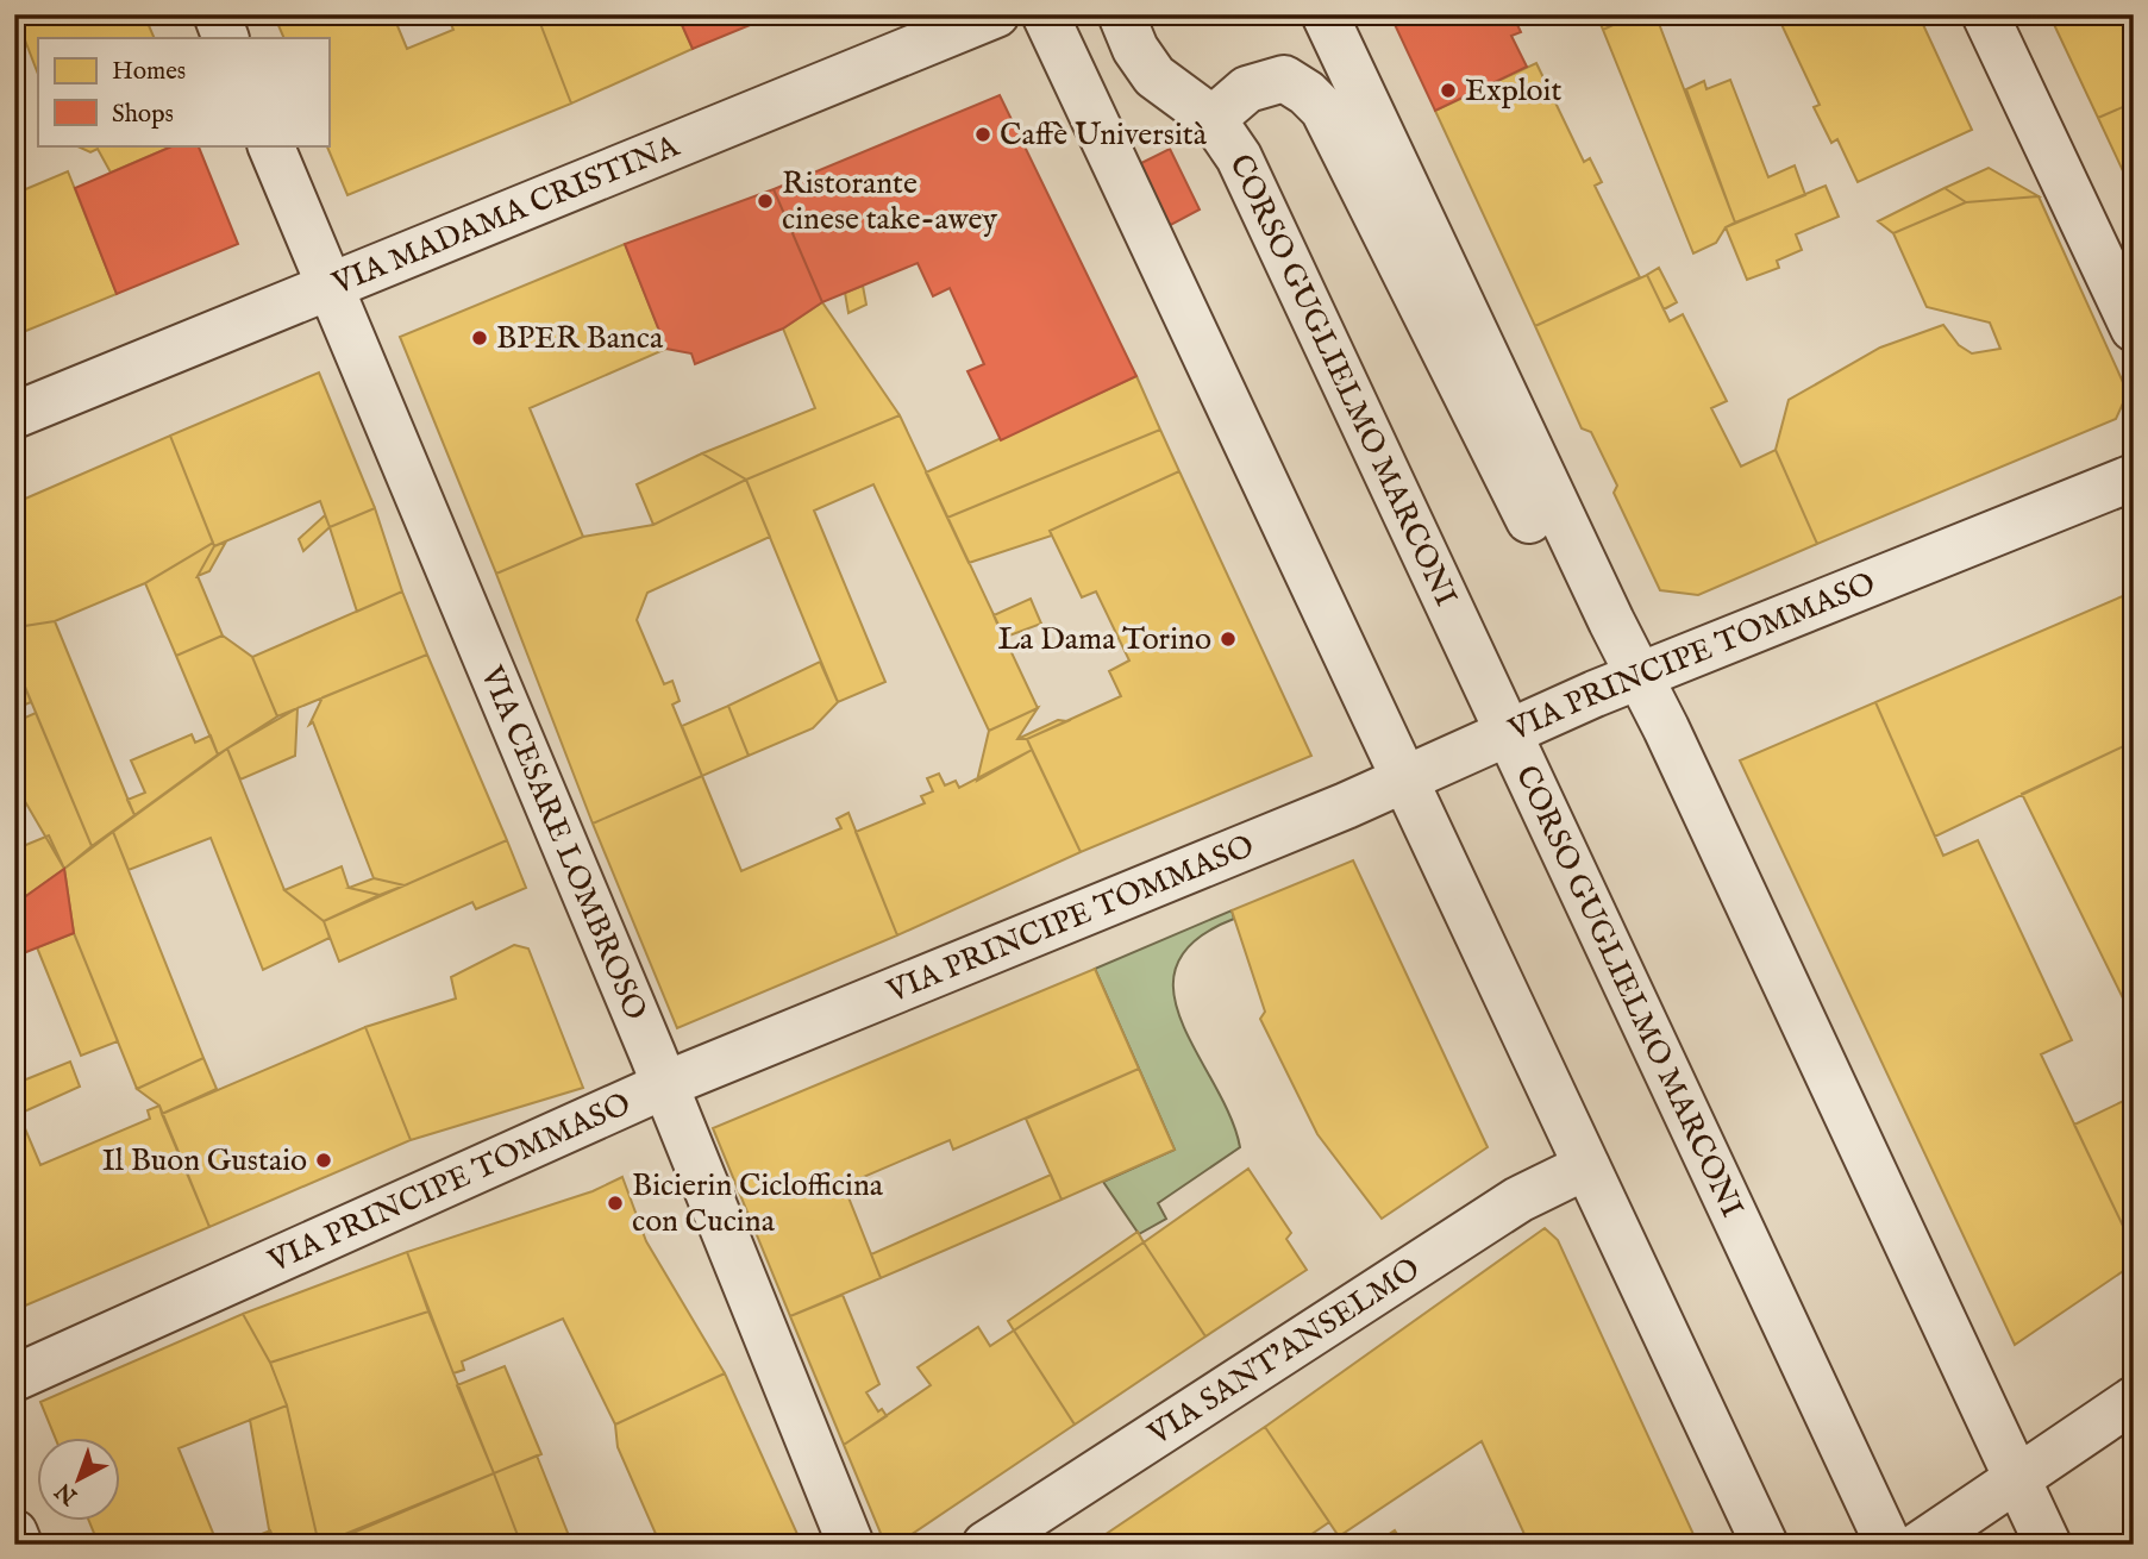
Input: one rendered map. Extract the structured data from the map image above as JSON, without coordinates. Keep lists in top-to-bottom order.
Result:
{
  "streets": {
    "street": [
      "VIA MADAMA CRISTINA",
      "CORSO GUGLIELMO MARCONI",
      "VIA PRINCIPE TOMMASO",
      "VIA CESARE LOMBROSO",
      "VIA SANT'ANSELMO"
    ]
  },
  "crossings": [
    ["VIA MADAMA CRISTINA", "VIA CESARE LOMBROSO"],
    ["CORSO GUGLIELMO MARCONI", "VIA PRINCIPE TOMMASO"],
    ["VIA PRINCIPE TOMMASO", "VIA CESARE LOMBROSO"]
  ],
  "places": [
    "Exploit",
    "Caffè Università",
    "Ristorante cinese take-awey",
    "BPER Banca",
    "La Dama Torino",
    "Il Buon Gustaio",
    "Bicierin Ciclofficina con Cucina"
  ],
  "legend": ["Homes", "Shops"],
  "north": "bottom left"
}
